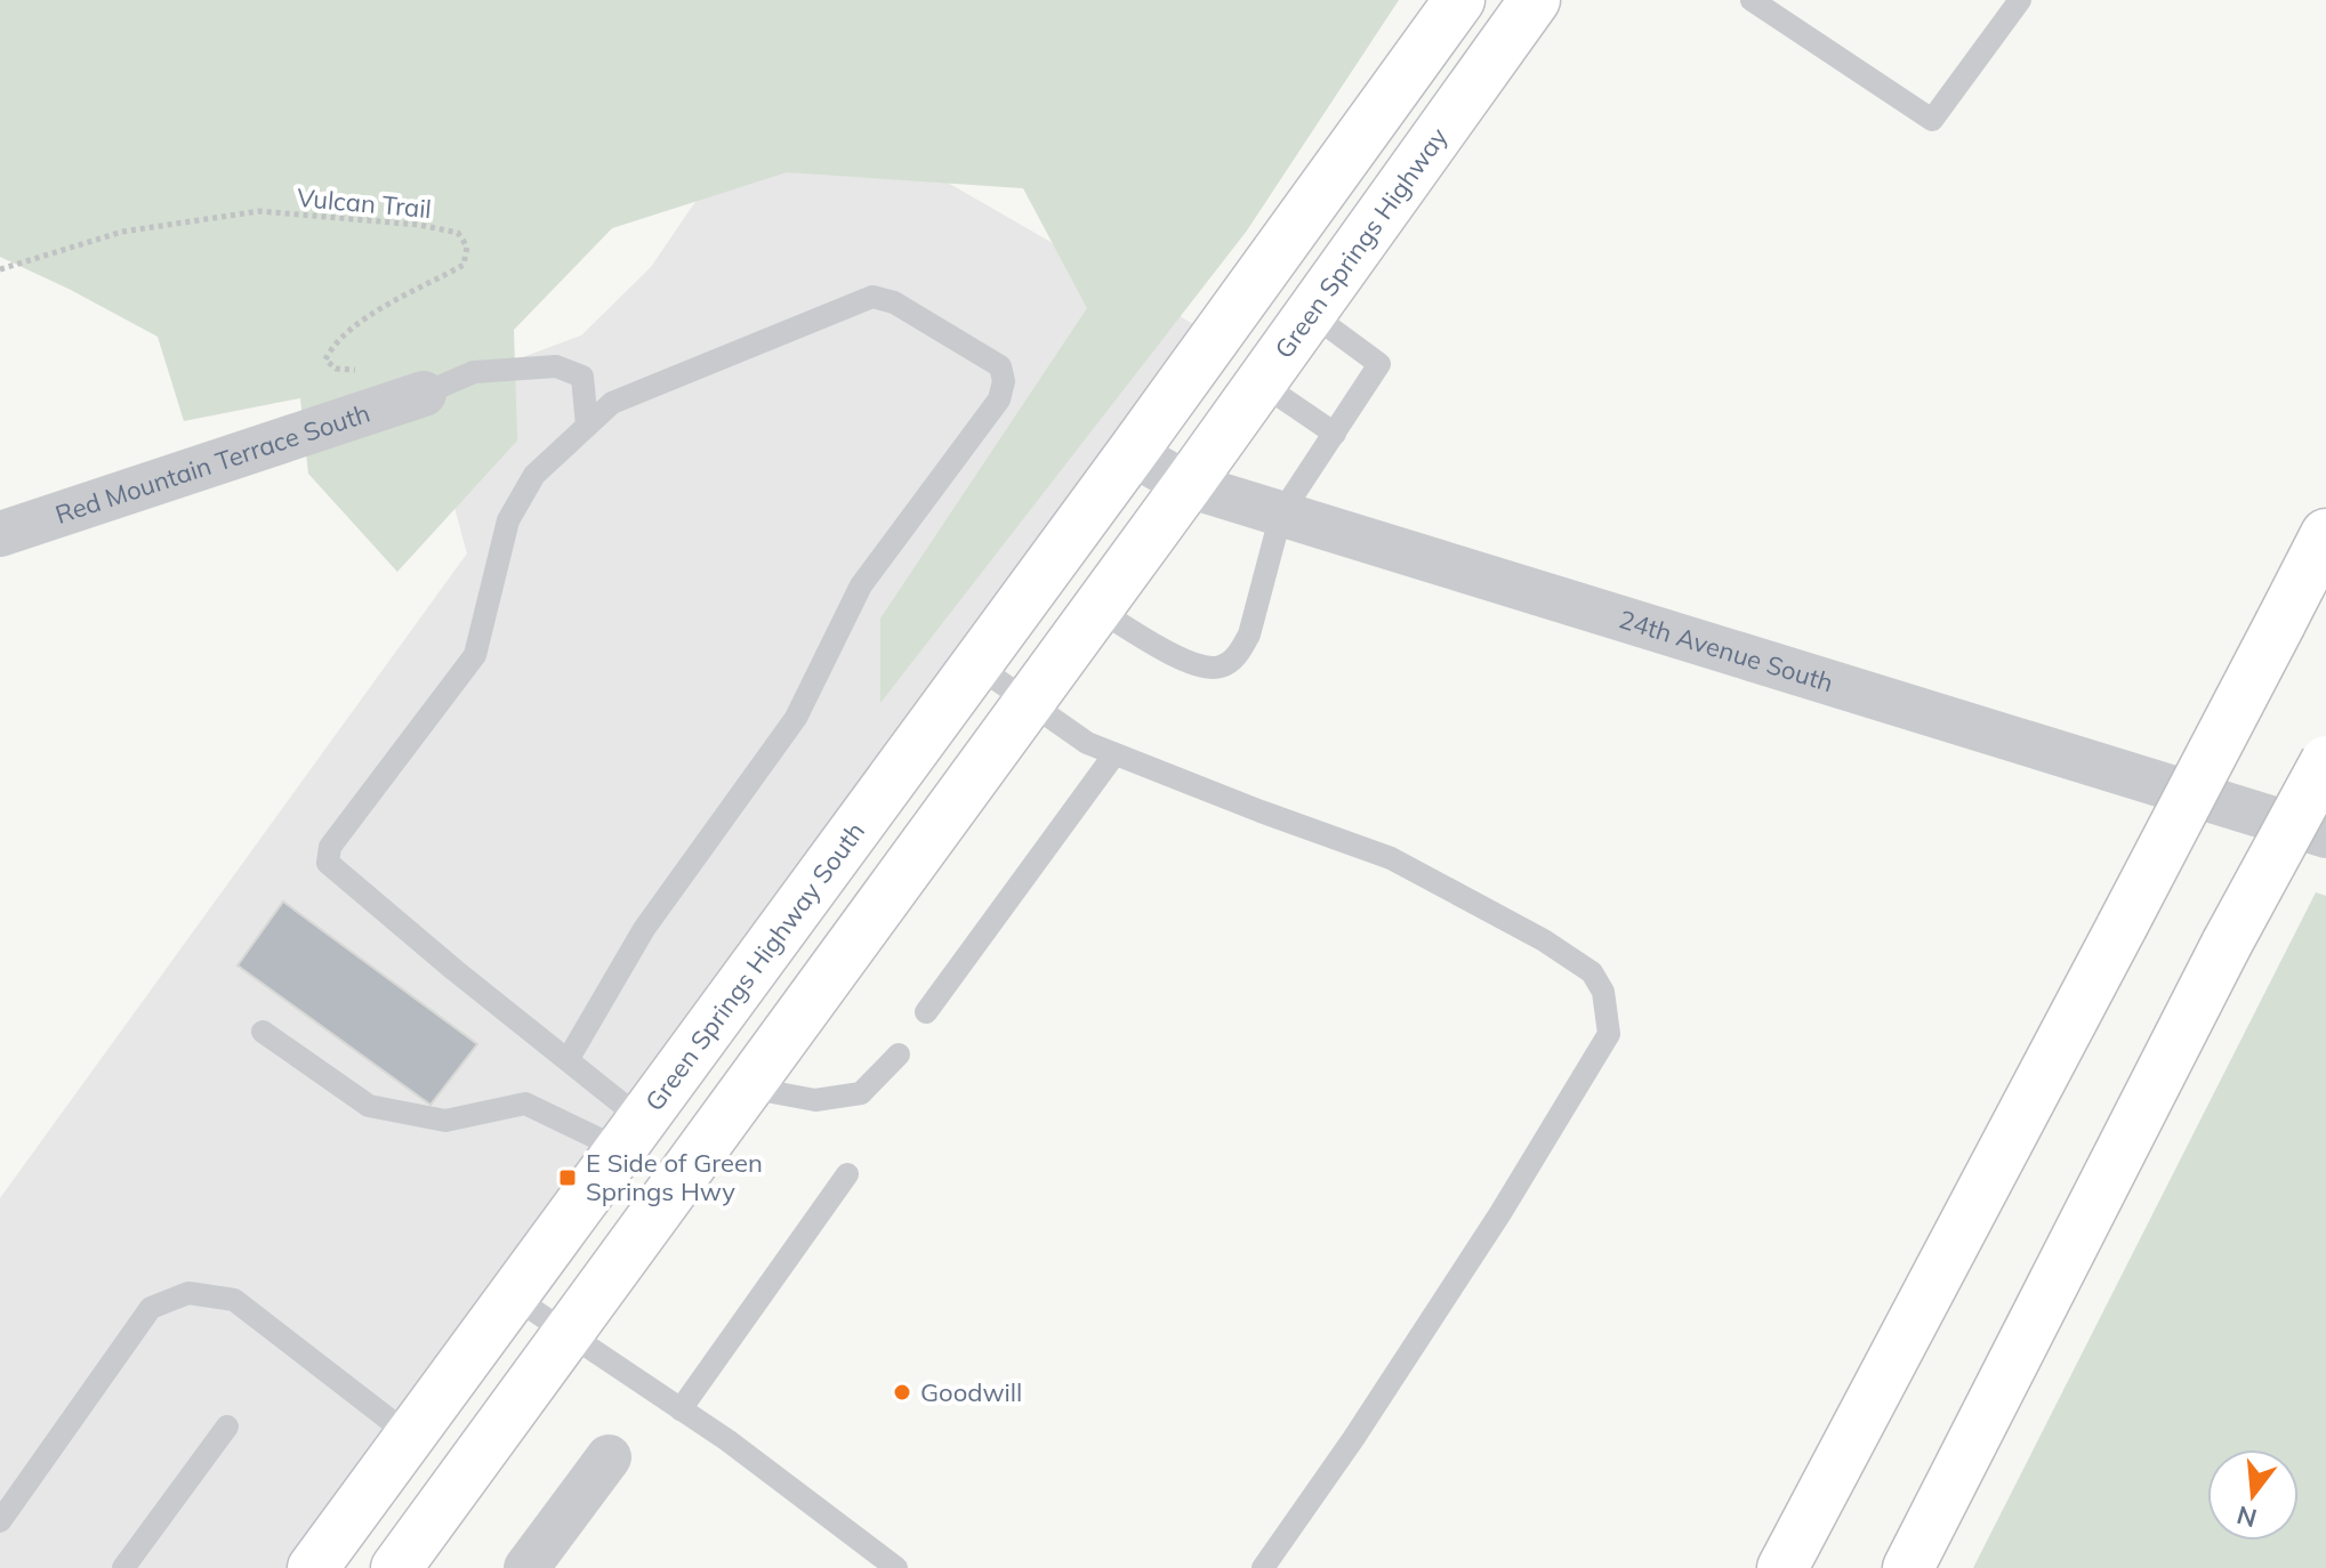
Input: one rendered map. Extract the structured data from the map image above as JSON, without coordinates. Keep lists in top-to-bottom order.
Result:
{
  "streets": {
    "main road": ["Green Springs Highway", "Green Springs Highway South"],
    "street": ["Red Mountain Terrace South", "24th Avenue South"],
    "path": ["Vulcan Trail"]
  },
  "crossings": [
    ["Green Springs Highway", "24th Avenue South"],
    ["24th Avenue South", "Green Springs Highway South"]
  ],
  "places": {
    "transit": ["E Side of Green Springs Hwy"],
    "other": ["Goodwill"]
  },
  "north": "bottom"
}
